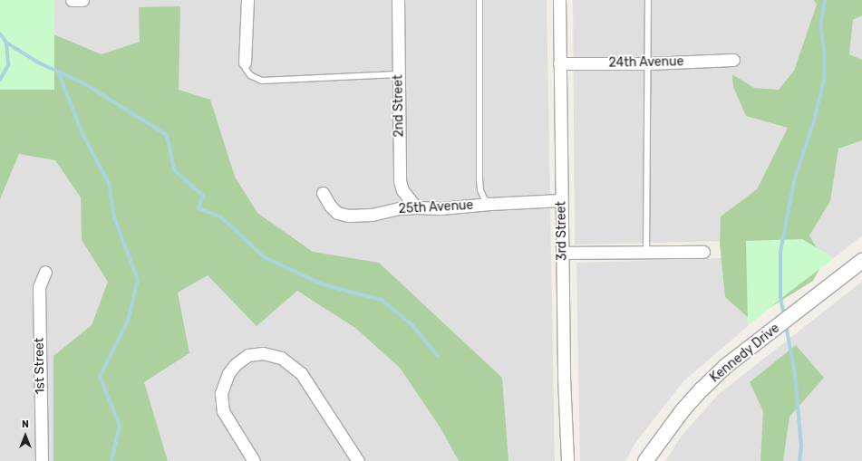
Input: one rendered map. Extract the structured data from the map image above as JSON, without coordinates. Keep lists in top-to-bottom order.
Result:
{
  "streets": {
    "street": [
      "24th Avenue",
      "2nd Street",
      "25th Avenue",
      "3rd Street",
      "Kennedy Drive",
      "1st Street"
    ]
  },
  "crossings": [
    ["24th Avenue", "3rd Street"],
    ["2nd Street", "25th Avenue"],
    ["25th Avenue", "3rd Street"]
  ],
  "north": "top"
}
